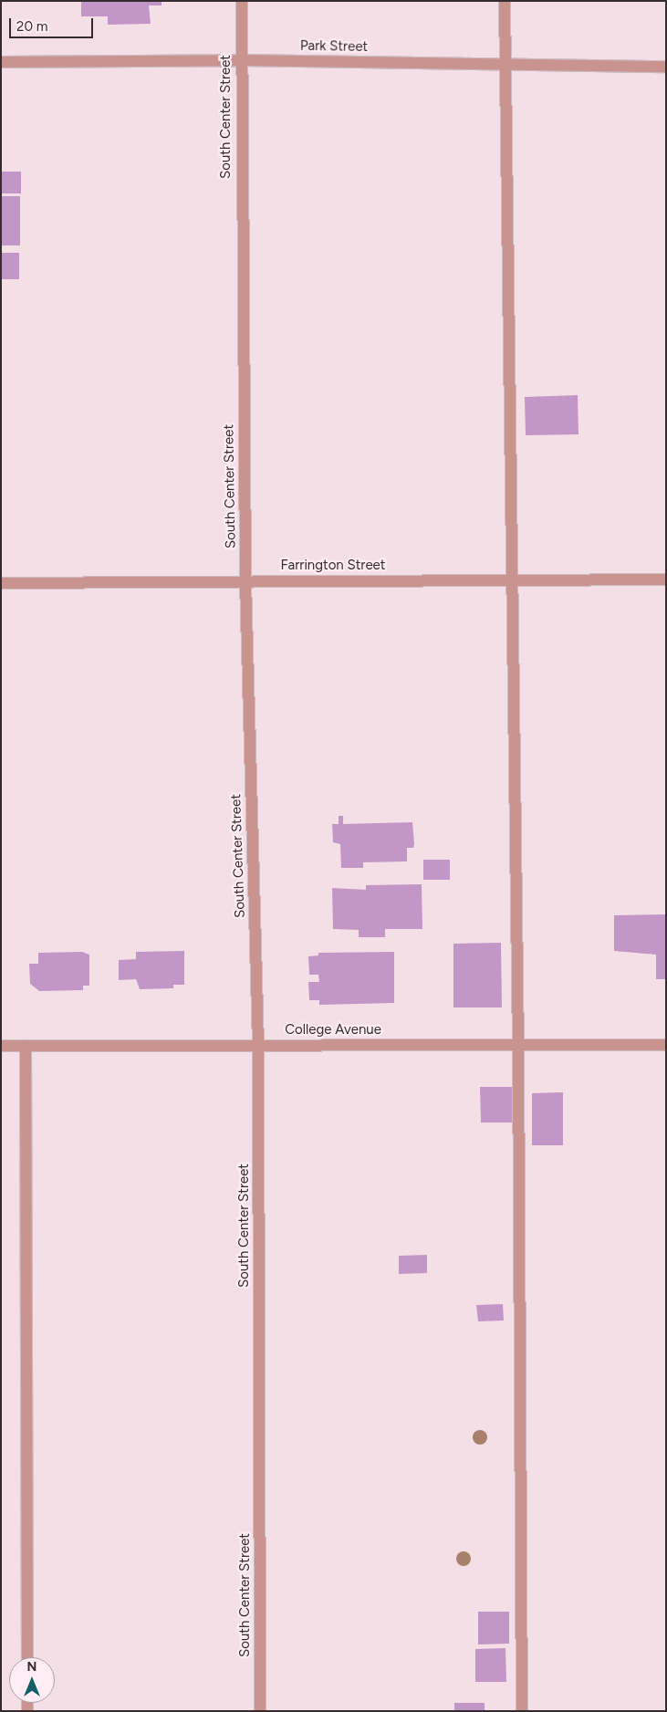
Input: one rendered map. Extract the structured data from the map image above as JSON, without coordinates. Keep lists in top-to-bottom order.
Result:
{
  "streets": {
    "street": [
      "Park Street",
      "South Center Street",
      "Farrington Street",
      "College Avenue"
    ]
  },
  "crossings": [
    ["Park Street", "South Center Street"],
    ["South Center Street", "Farrington Street"],
    ["South Center Street", "College Avenue"]
  ],
  "scale_bar": "20 m",
  "north": "top"
}
